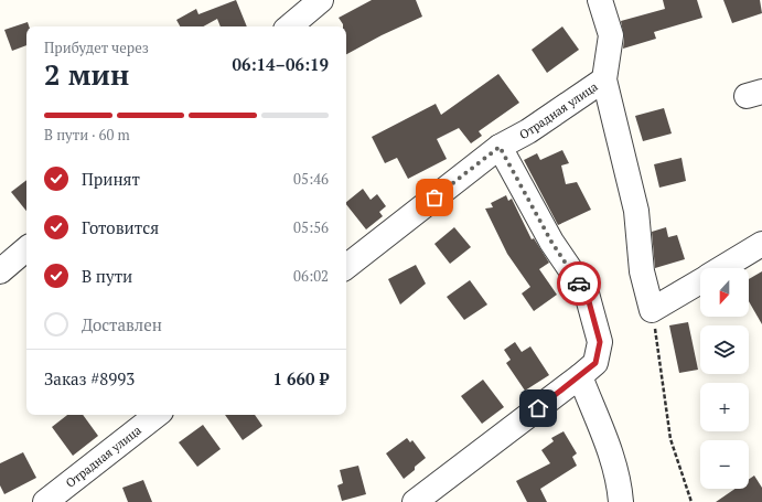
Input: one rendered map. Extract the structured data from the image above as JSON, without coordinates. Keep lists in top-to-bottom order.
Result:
{
  "streets": {
    "street": ["Отрадная улица"]
  },
  "north": "bottom",
  "page": {
    "heading": ["2 мин", "Прибудет через", "06:14–06:19"],
    "panel": ["Заказ #8993", "1 660 ₽"],
    "bar": "В пути · 60 m",
    "list": [
      ["Принят", "05:46"],
      ["Готовится", "05:56"],
      ["В пути", "06:02"],
      "Доставлен"
    ],
    "map_buttons": ["+", "−"]
  }
}
